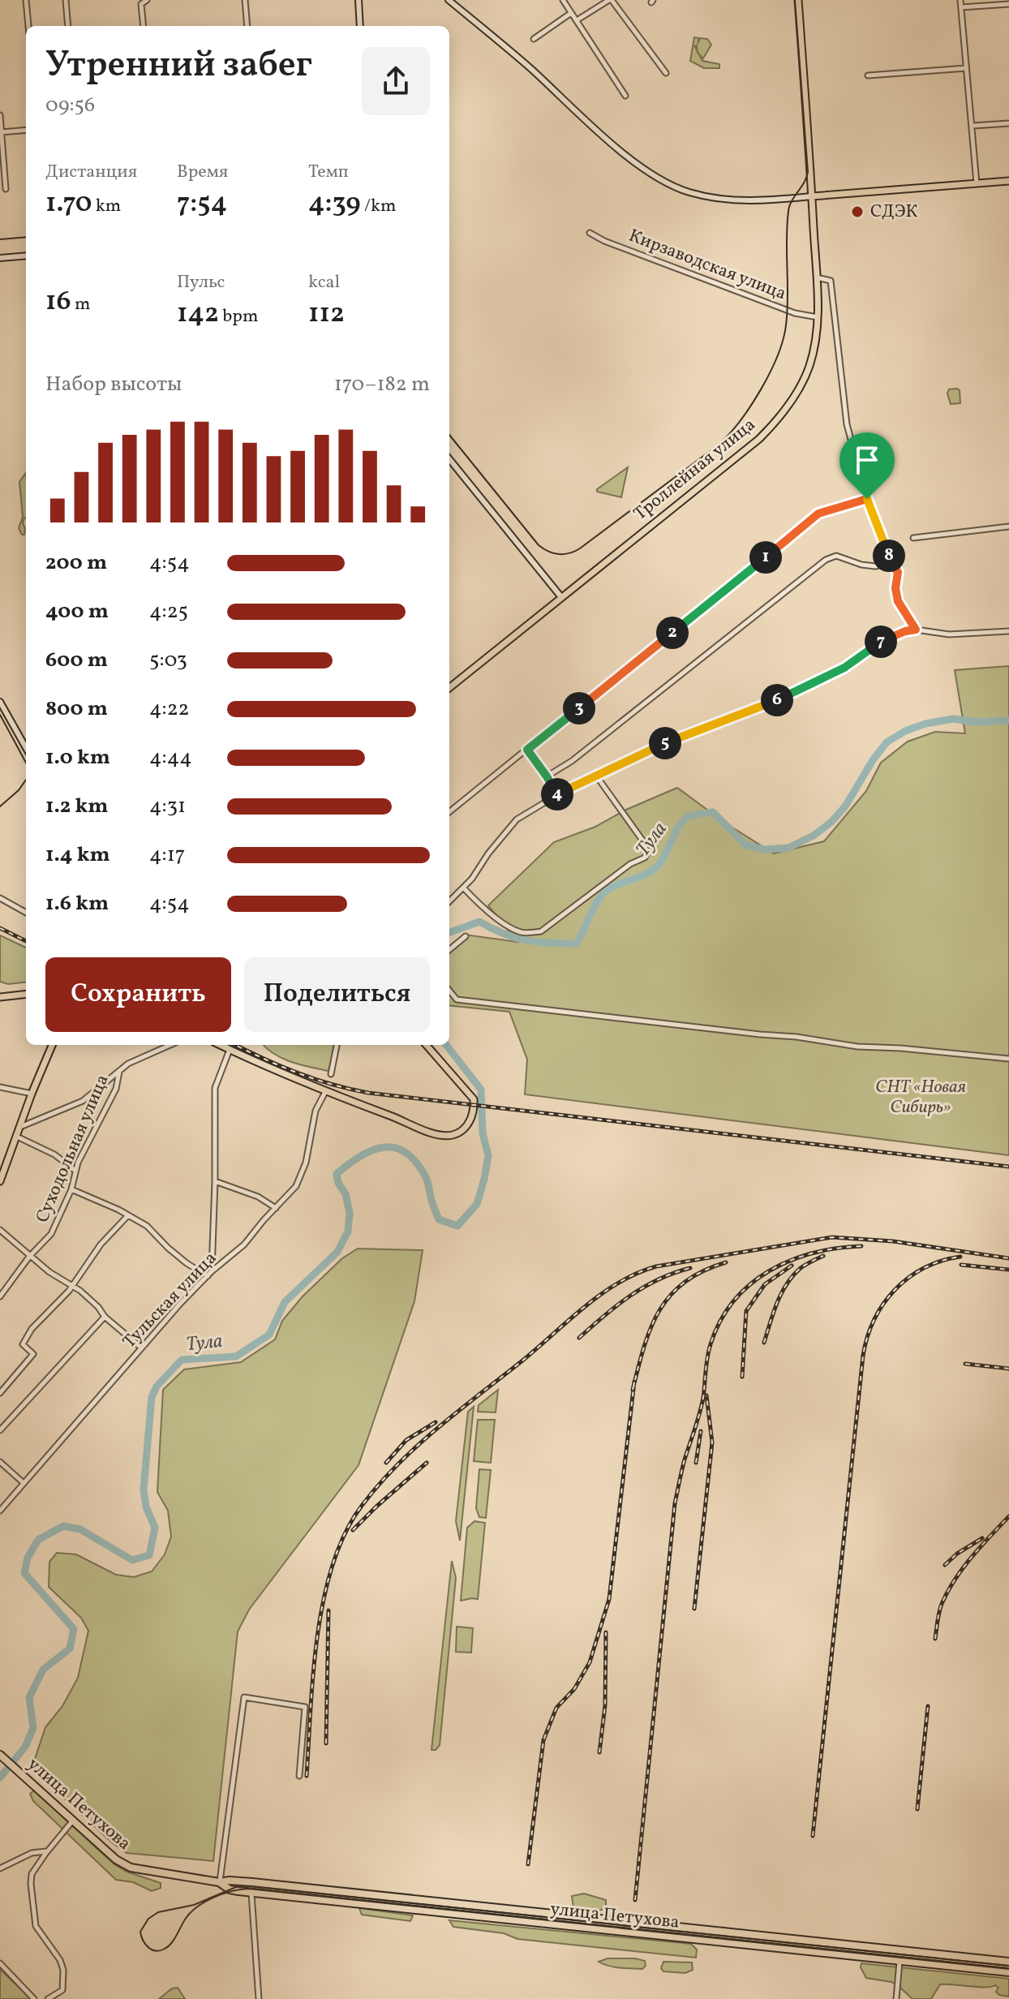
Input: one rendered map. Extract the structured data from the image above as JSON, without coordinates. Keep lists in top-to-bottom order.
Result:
{
  "streets": {
    "highway": ["улица Петухова"],
    "main road": ["Троллейная улица"],
    "street": ["Кирзаводская улица", "Суходольная улица", "Тульская улица"]
  },
  "crossings": [
    ["Кирзаводская улица", "Троллейная улица"]
  ],
  "water": ["Тула"],
  "parks": ["СНТ «Новая Сибирь»"],
  "places": ["СДЭК"],
  "page": {
    "heading": ["Утренний забег", "09:56"],
    "stats": [
      ["Дистанция", "1.70 km"],
      ["Время", "7:54"],
      ["Темп", "4:39 /km"],
      ["16 m"],
      ["Пульс", "142 bpm"],
      ["kcal", "112"]
    ],
    "chart": ["Набор высоты", "170–182 m"],
    "list": [
      {
        "name": "200 m",
        "note": "4:54"
      },
      {
        "name": "400 m",
        "note": "4:25"
      },
      {
        "name": "600 m",
        "note": "5:03"
      },
      {
        "name": "800 m",
        "note": "4:22"
      },
      {
        "name": "1.0 km",
        "note": "4:44"
      },
      {
        "name": "1.2 km",
        "note": "4:31"
      },
      {
        "name": "1.4 km",
        "note": "4:17"
      },
      {
        "name": "1.6 km",
        "note": "4:54"
      }
    ],
    "pins": [
      "8",
      "1",
      "2",
      "7",
      "6",
      "3",
      "5",
      "4"
    ],
    "buttons": ["Сохранить", "Поделиться"]
  }
}
